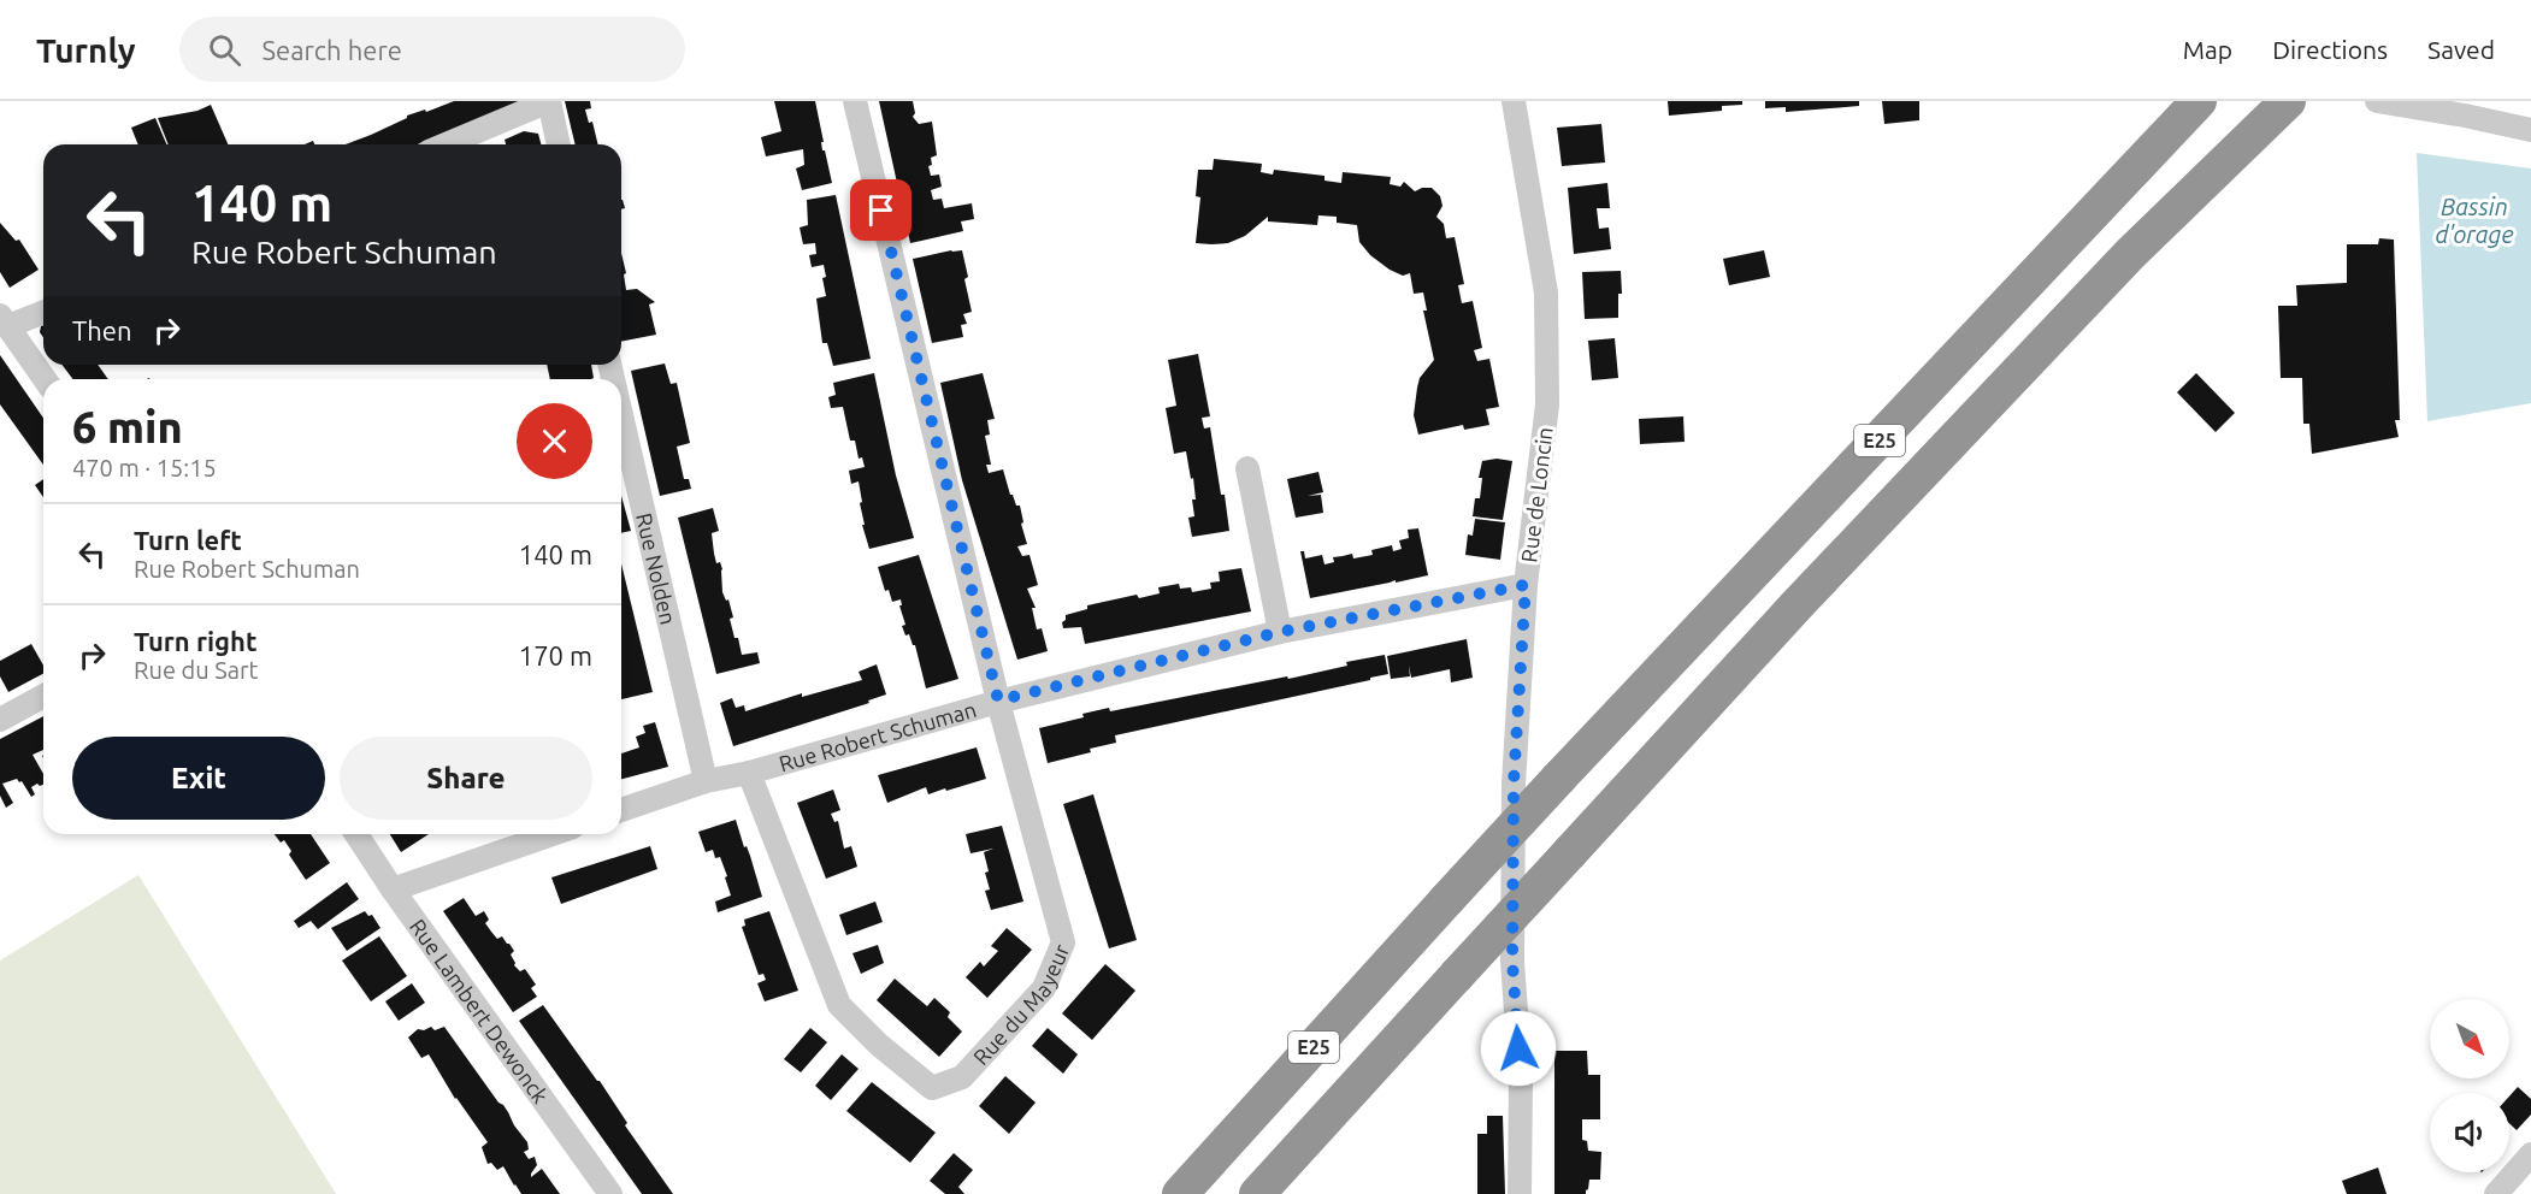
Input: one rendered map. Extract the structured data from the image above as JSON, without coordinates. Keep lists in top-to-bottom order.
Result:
{
  "streets": {
    "highway": ["E25"],
    "street": [
      "Rue de Loncin",
      "Rue Nolden",
      "Rue Robert Schuman",
      "Rue du Mayeur",
      "Rue Lambert Dewonck"
    ]
  },
  "crossings": [
    ["Rue de Loncin", "Rue Robert Schuman"],
    ["Rue Nolden", "Rue Robert Schuman"],
    ["Rue Robert Schuman", "Rue du Mayeur"]
  ],
  "water": ["Bassin d'orage"],
  "north": "bottom right",
  "page": {
    "header": "Turnly",
    "search": "Search here",
    "nav": ["Map", "Directions", "Saved"],
    "turn": ["140 m", "Rue Robert Schuman"],
    "then": "Then",
    "heading": ["6 min", "470 m · 15:15"],
    "list": [
      {
        "name": "Turn left",
        "note": "Rue Robert Schuman",
        "value": "140 m"
      },
      {
        "name": "Turn right",
        "note": "Rue du Sart",
        "value": "170 m"
      }
    ],
    "buttons": ["Exit", "Share"]
  }
}
